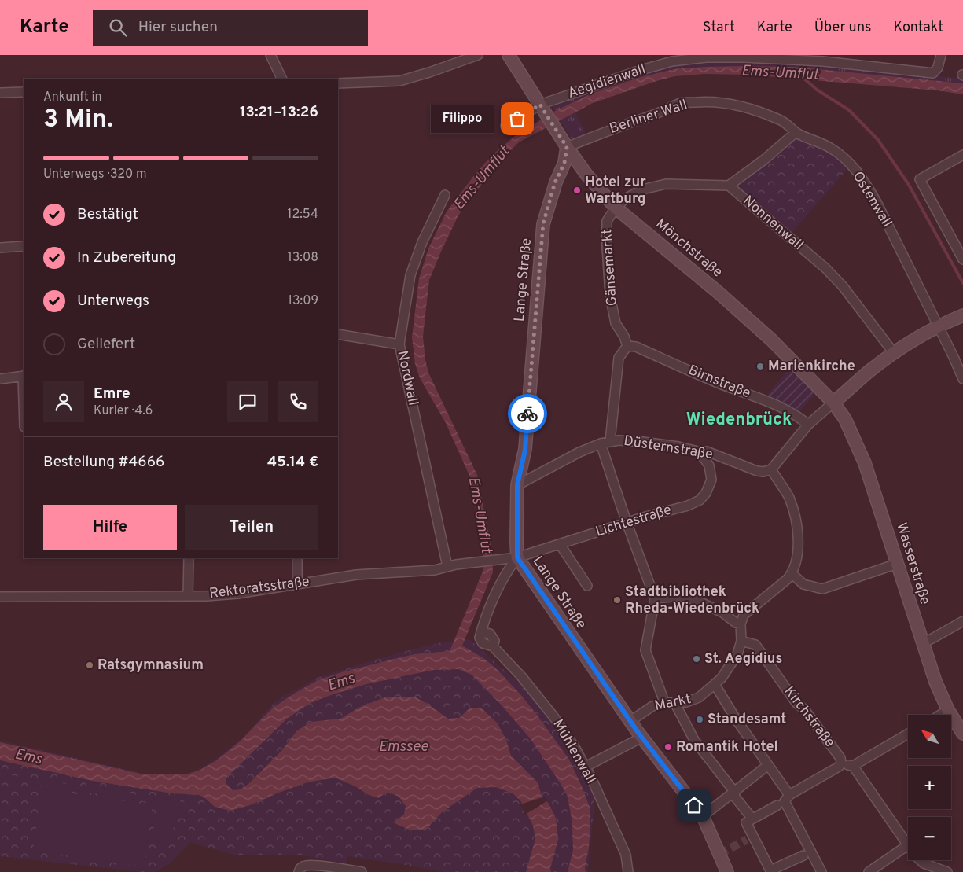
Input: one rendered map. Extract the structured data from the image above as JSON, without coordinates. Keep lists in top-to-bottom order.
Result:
{
  "streets": {
    "street": [
      "Aegidienwall",
      "Berliner Wall",
      "Ostenwall",
      "Nonnenwall",
      "Mönchstraße",
      "Gänsemarkt",
      "Lange Straße",
      "Nordwall",
      "Birnstraße",
      "Düsternstraße",
      "Lichtestraße",
      "Wasserstraße",
      "Rektoratsstraße",
      "Markt",
      "Kirchstraße",
      "Mühlenwall"
    ]
  },
  "crossings": [
    ["Aegidienwall", "Mönchstraße"],
    ["Berliner Wall", "Ostenwall"],
    ["Berliner Wall", "Mönchstraße"],
    ["Berliner Wall", "Lange Straße"],
    ["Mönchstraße", "Gänsemarkt"],
    ["Mönchstraße", "Lange Straße"],
    ["Mönchstraße", "Wasserstraße"],
    ["Gänsemarkt", "Birnstraße"],
    ["Lange Straße", "Düsternstraße"],
    ["Lange Straße", "Lichtestraße"],
    ["Lange Straße", "Rektoratsstraße"],
    ["Lange Straße", "Markt"],
    ["Lange Straße", "Mühlenwall"],
    ["Nordwall", "Rektoratsstraße"],
    ["Düsternstraße", "Lichtestraße"],
    ["Lichtestraße", "Rektoratsstraße"],
    ["Lichtestraße", "Mühlenwall"],
    ["Rektoratsstraße", "Mühlenwall"],
    ["Markt", "Kirchstraße"]
  ],
  "districts": ["Wiedenbrück"],
  "water": ["Ems-Umflut", "Ems", "Emssee"],
  "places": [
    "Filippo",
    "Hotel zur Wartburg",
    "Marienkirche",
    "Stadtbibliothek Rheda-Wiedenbrück",
    "St. Aegidius",
    "Ratsgymnasium",
    "Standesamt",
    "Romantik Hotel"
  ],
  "north": "top left",
  "page": {
    "header": "Karte",
    "search": "Hier suchen",
    "nav": [
      "Start",
      "Karte",
      "Über uns",
      "Kontakt"
    ],
    "heading": ["3 Min.", "Ankunft in", "13:21–13:26"],
    "panel": [
      "Emre",
      "Kurier · 4.6",
      "Bestellung #4666",
      "45.14 €"
    ],
    "bubble": "Filippo",
    "bar": "Unterwegs · 320 m",
    "list": [
      ["Bestätigt", "12:54"],
      ["In Zubereitung", "13:08"],
      ["Unterwegs", "13:09"],
      "Geliefert"
    ],
    "buttons": ["Hilfe", "Teilen"],
    "map_buttons": ["+", "−"]
  }
}
